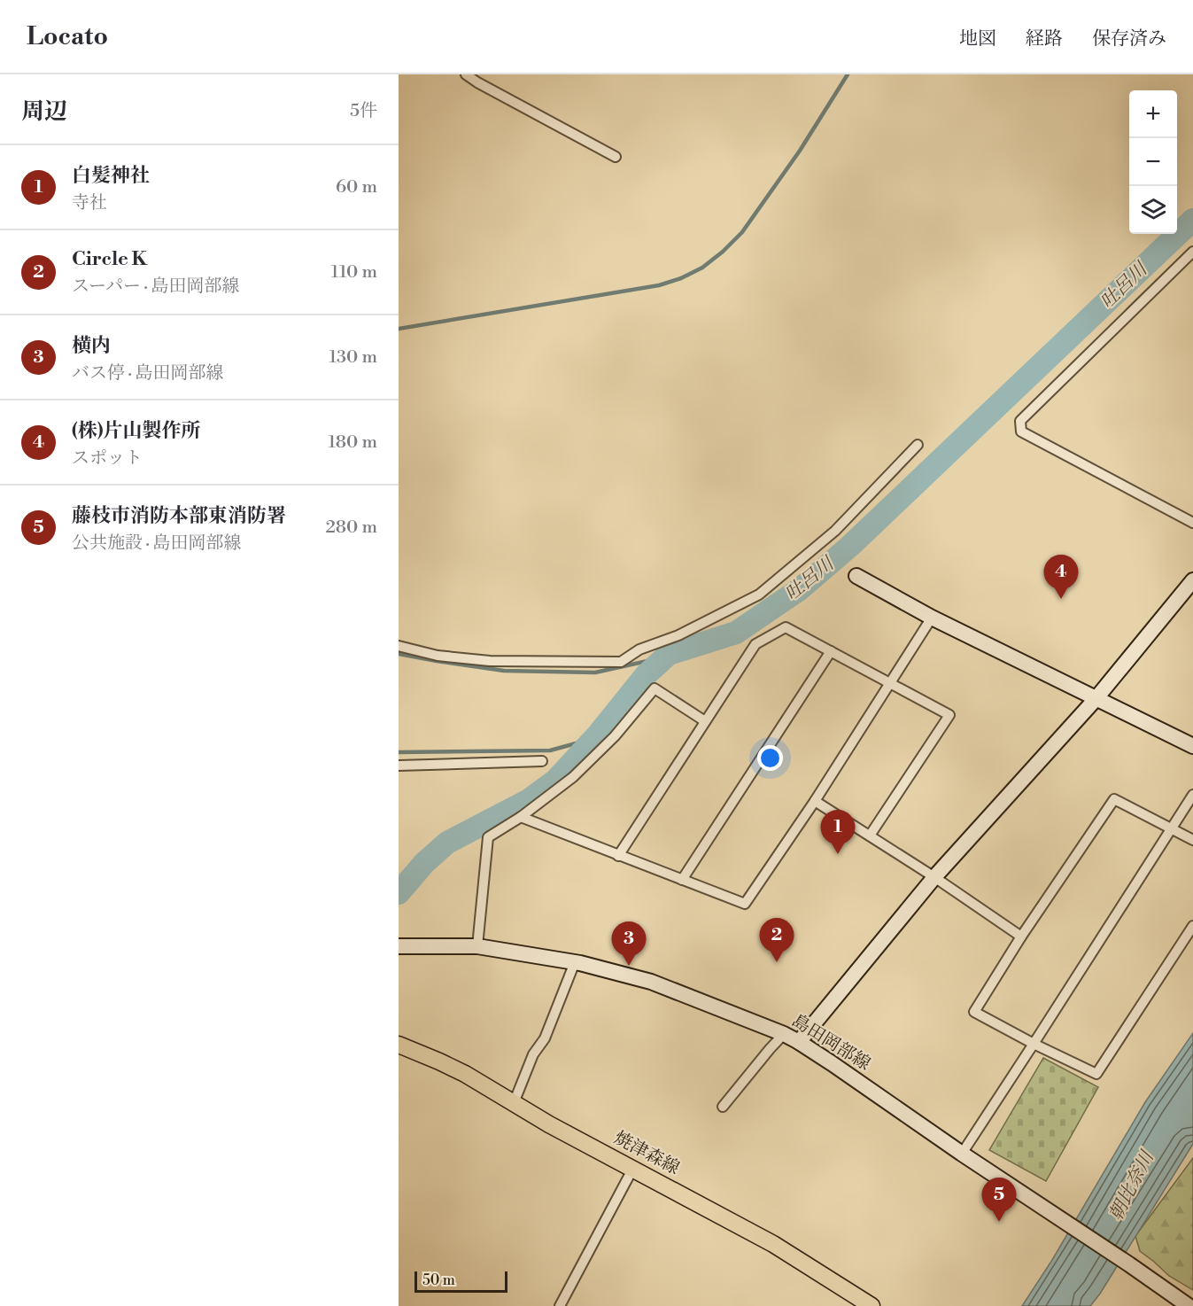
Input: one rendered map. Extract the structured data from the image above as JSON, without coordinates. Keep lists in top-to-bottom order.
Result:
{
  "streets": {
    "main road": ["焼津森線"],
    "street": ["島田岡部線"]
  },
  "water": ["吐呂川", "朝比奈川"],
  "scale_bar": "50 m",
  "page": {
    "header": "Locato",
    "nav": ["地図", "経路", "保存済み"],
    "heading": ["周辺", "5件"],
    "map_buttons": ["+", "−"],
    "list": [
      {
        "mark": "1",
        "name": "白髪神社",
        "note": "寺社",
        "value": "60 m"
      },
      {
        "mark": "2",
        "name": "Circle K",
        "note": "スーパー · 島田岡部線",
        "value": "110 m"
      },
      {
        "mark": "3",
        "name": "横内",
        "note": "バス停 · 島田岡部線",
        "value": "130 m"
      },
      {
        "mark": "4",
        "name": "(株)片山製作所",
        "note": "スポット",
        "value": "180 m"
      },
      {
        "mark": "5",
        "name": "藤枝市消防本部東消防署",
        "note": "公共施設 · 島田岡部線",
        "value": "280 m"
      }
    ],
    "pins": [
      "4",
      "1",
      "2",
      "3",
      "5"
    ],
    "scale": "50 m"
  }
}
